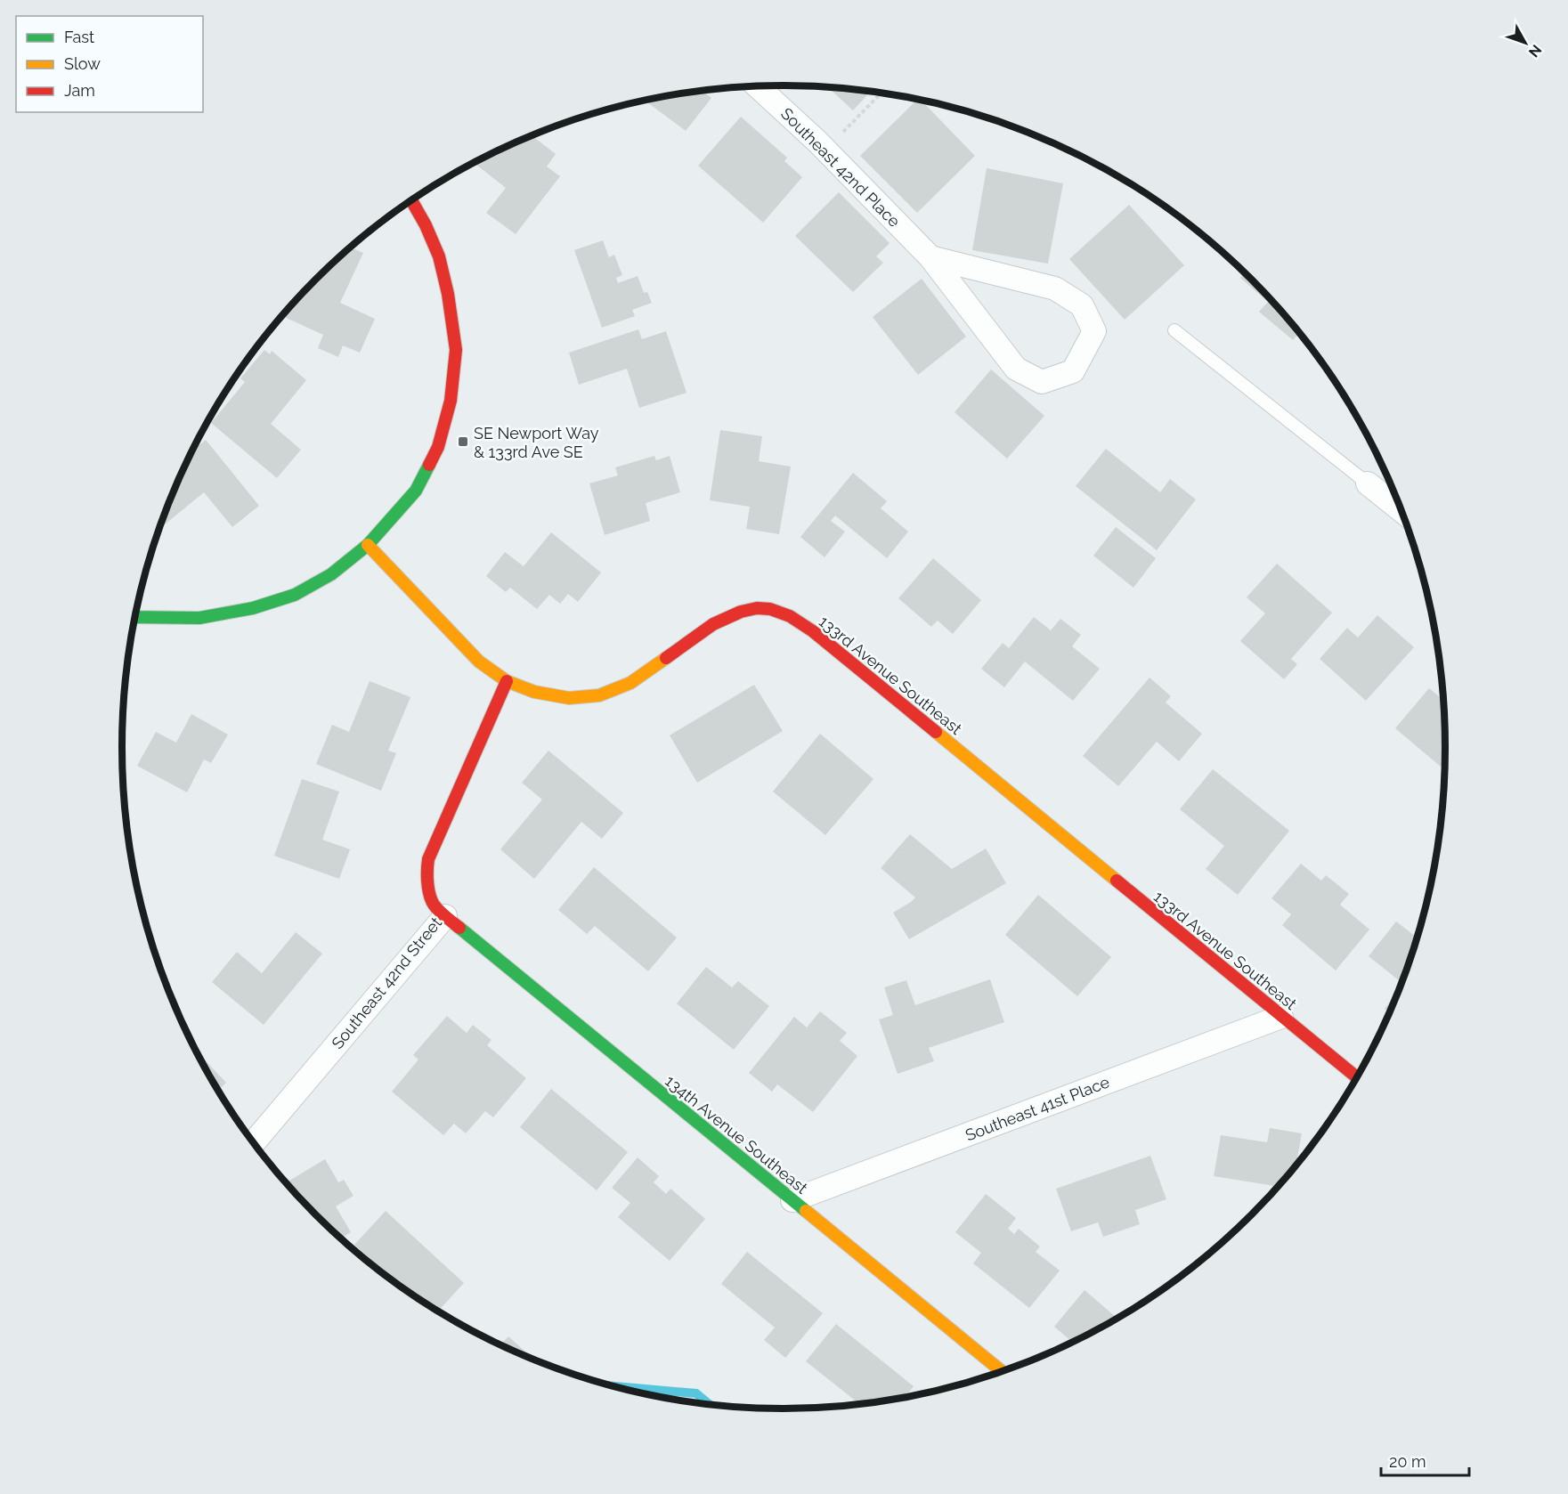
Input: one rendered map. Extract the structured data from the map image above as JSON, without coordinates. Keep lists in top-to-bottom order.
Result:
{
  "streets": {
    "street": [
      "Southeast 42nd Place",
      "133rd Avenue Southeast",
      "Southeast 42nd Street",
      "Southeast 41st Place",
      "134th Avenue Southeast"
    ]
  },
  "crossings": [
    ["133rd Avenue Southeast", "Southeast 42nd Street"],
    ["133rd Avenue Southeast", "Southeast 41st Place"],
    ["Southeast 42nd Street", "134th Avenue Southeast"],
    ["Southeast 41st Place", "134th Avenue Southeast"]
  ],
  "places": {
    "transit": ["SE Newport Way & 133rd Ave SE"]
  },
  "legend": ["Fast", "Slow", "Jam"],
  "scale_bar": "20 m",
  "north": "bottom right"
}
